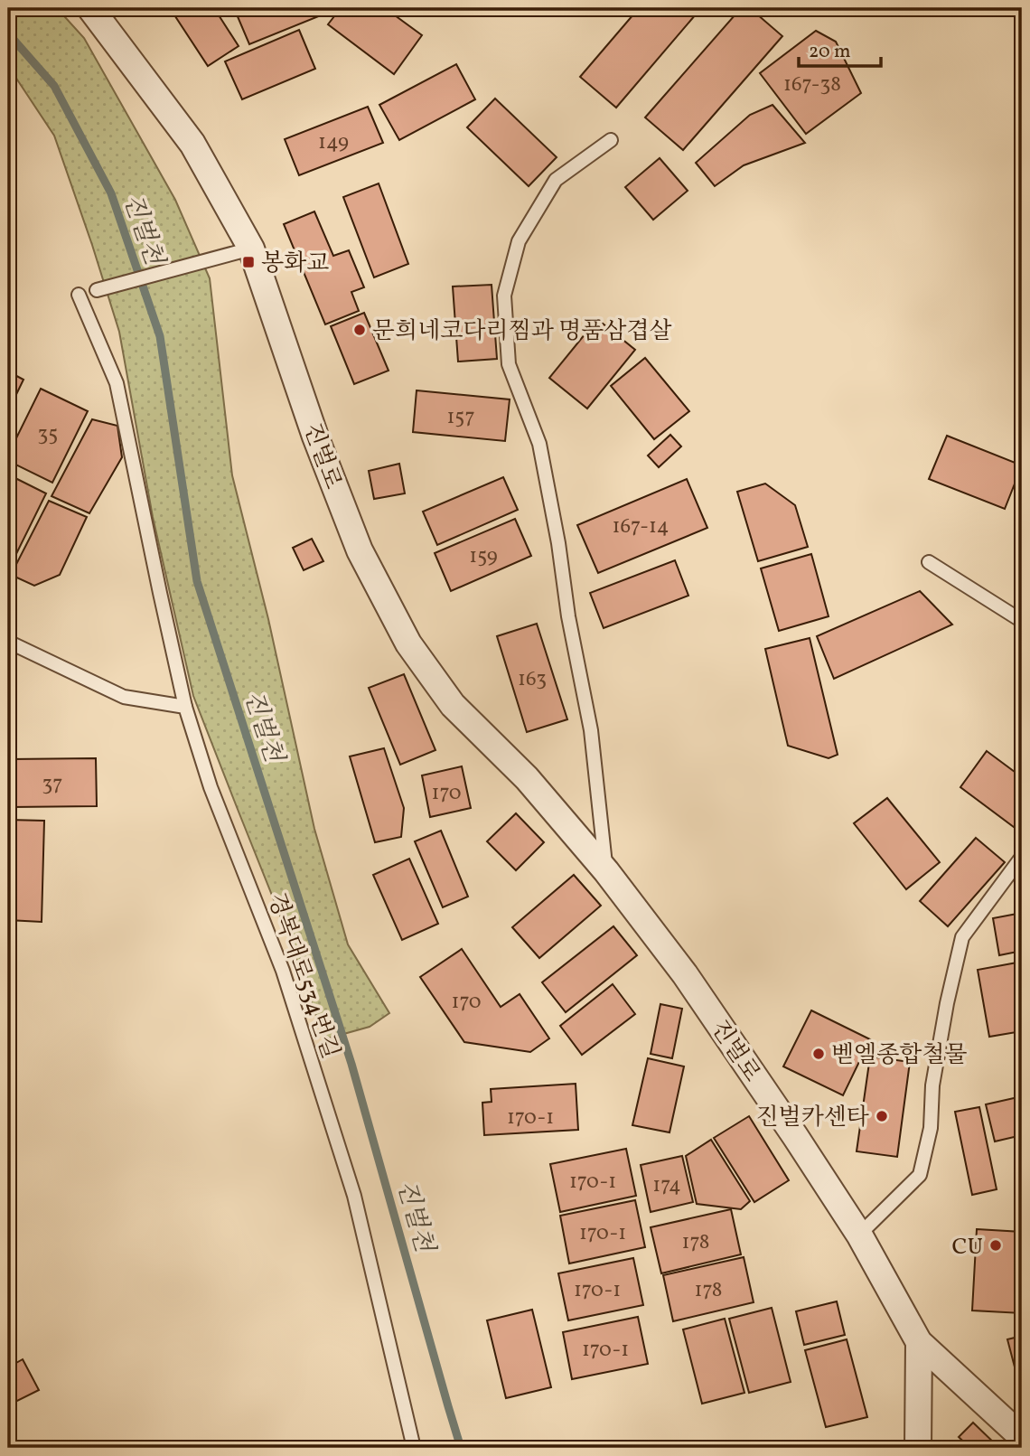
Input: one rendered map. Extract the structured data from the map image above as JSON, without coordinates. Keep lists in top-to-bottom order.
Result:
{
  "streets": {
    "street": ["진벌로"],
    "lane": ["경복대로534번길"]
  },
  "water": ["진벌천"],
  "places": {
    "transit": ["봉화교"],
    "other": [
      "문희네코다리찜과 명품삼겹살",
      "벧엘종합철물",
      "진벌카센타",
      "CU"
    ]
  },
  "house_numbers": [
    "167-38",
    "149",
    "157",
    "35",
    "167-14",
    "159",
    "163",
    "37",
    "170",
    "170",
    "170-1",
    "170-1",
    "174",
    "170-1",
    "178",
    "170-1",
    "178",
    "170-1"
  ],
  "scale_bar": "20 m"
}
